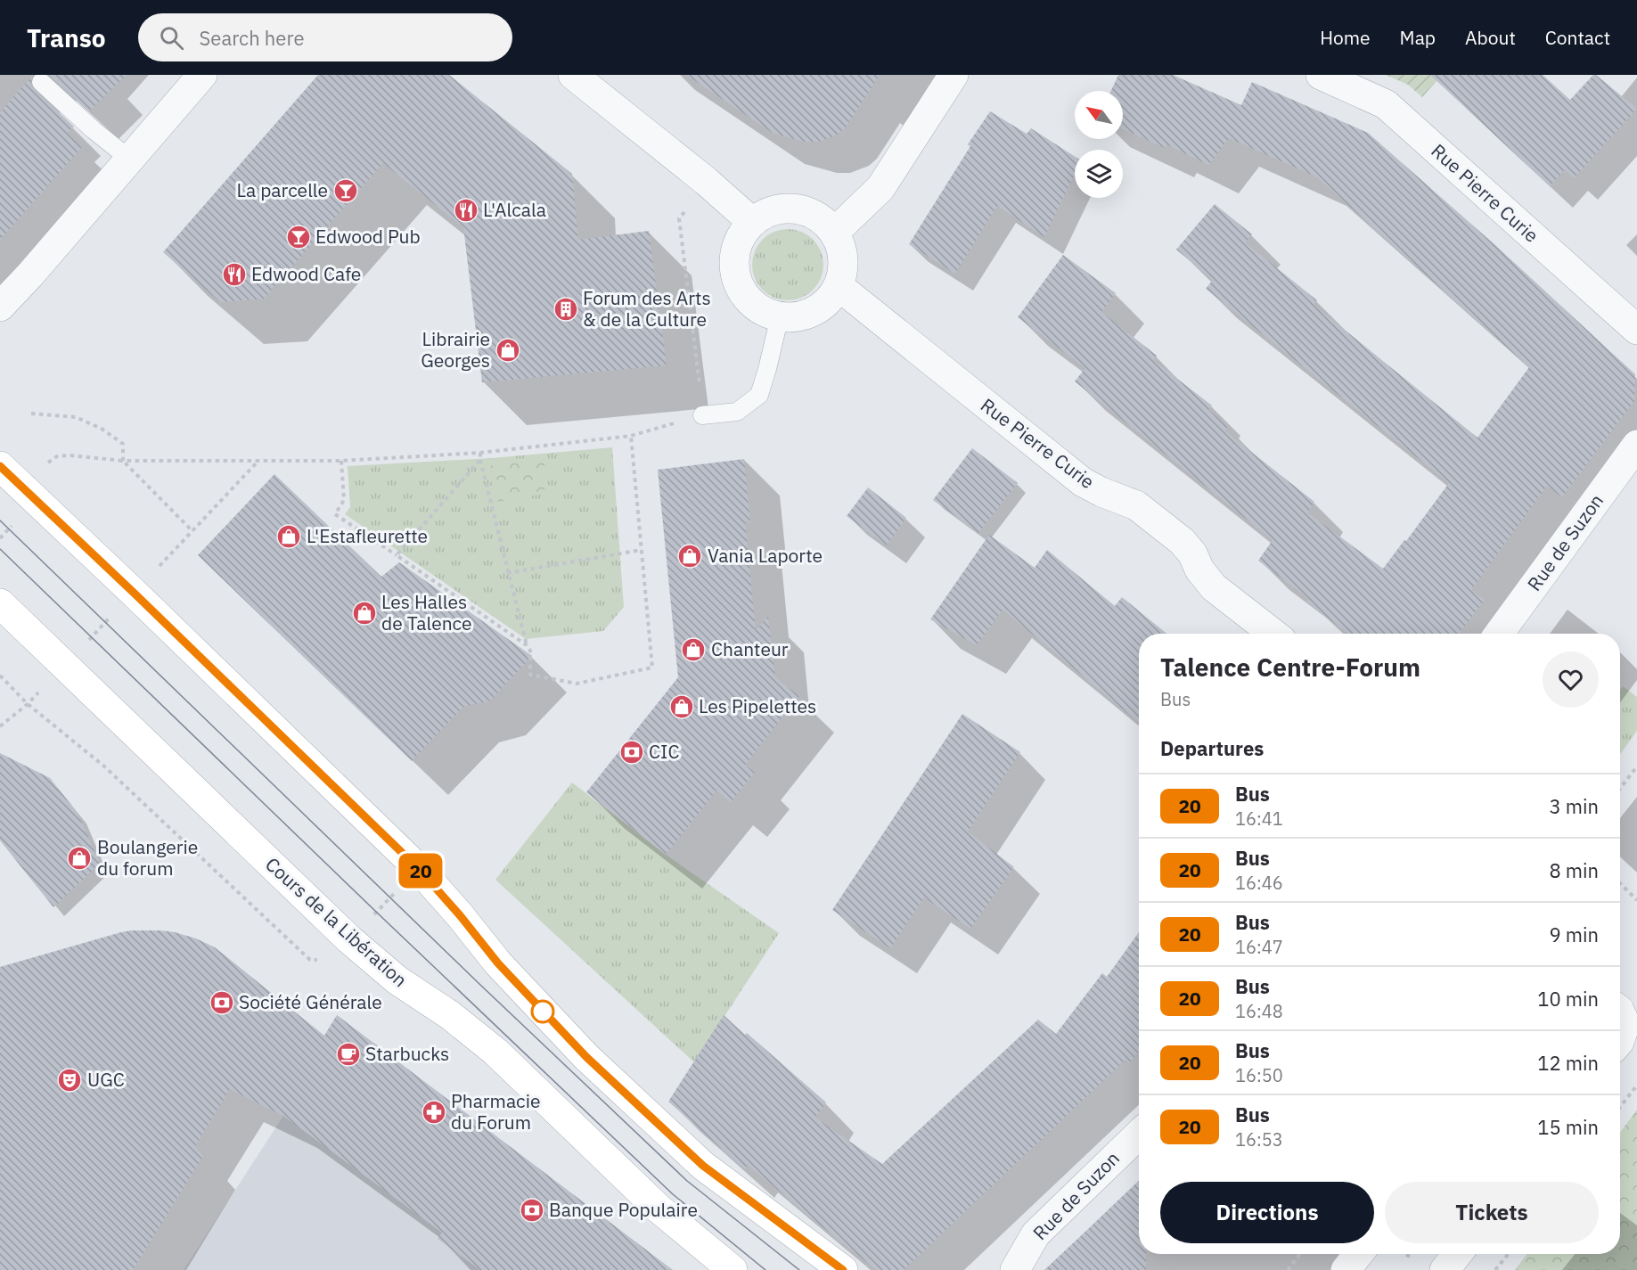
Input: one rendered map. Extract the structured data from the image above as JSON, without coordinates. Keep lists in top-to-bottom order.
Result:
{
  "streets": {
    "main road": ["Cours de la Libération"],
    "street": ["Rue Pierre Curie", "Rue de Suzon"]
  },
  "places": {
    "bar": ["La parcelle", "Edwood Pub"],
    "restaurant": ["L'Alcala", "Edwood Cafe"],
    "building": ["Forum des Arts & de la Culture"],
    "shop": [
      "Librairie Georges",
      "L'Estafleurette",
      "Vania Laporte",
      "Les Halles de Talence",
      "Chanteur",
      "Les Pipelettes",
      "Boulangerie du forum"
    ],
    "bank": ["CIC", "Société Générale", "Banque Populaire"],
    "cafe": ["Starbucks"],
    "theatre": ["UGC"],
    "pharmacy": ["Pharmacie du Forum"]
  },
  "lines": ["bus line 20"],
  "north": "top left",
  "page": {
    "header": "Transo",
    "search": "Search here",
    "nav": [
      "Home",
      "Map",
      "About",
      "Contact"
    ],
    "on_map": "20",
    "heading": [
      ["Talence Centre-Forum", "Bus"],
      "Departures"
    ],
    "list": [
      {
        "mark": "20",
        "name": "Bus",
        "note": "16:41",
        "value": "3 min"
      },
      {
        "mark": "20",
        "name": "Bus",
        "note": "16:46",
        "value": "8 min"
      },
      {
        "mark": "20",
        "name": "Bus",
        "note": "16:47",
        "value": "9 min"
      },
      {
        "mark": "20",
        "name": "Bus",
        "note": "16:48",
        "value": "10 min"
      },
      {
        "mark": "20",
        "name": "Bus",
        "note": "16:50",
        "value": "12 min"
      },
      {
        "mark": "20",
        "name": "Bus",
        "note": "16:53",
        "value": "15 min"
      }
    ],
    "buttons": ["Directions", "Tickets"]
  }
}
